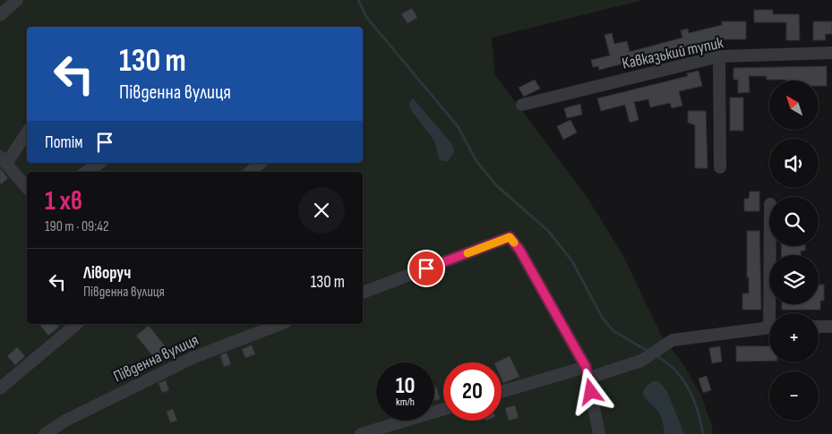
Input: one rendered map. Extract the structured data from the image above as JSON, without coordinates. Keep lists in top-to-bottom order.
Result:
{
  "streets": {
    "street": ["Кавказький тупик", "Південна вулиця"]
  },
  "north": "top left",
  "page": {
    "turn": ["130 m", "Південна вулиця"],
    "map_buttons": ["+", "−"],
    "then": "Потім",
    "heading": ["1 хв", "190 m · 09:42"],
    "list": [
      {
        "name": "Ліворуч",
        "note": "Південна вулиця",
        "value": "130 m"
      }
    ],
    "speed": "10 km/h",
    "limit": "20"
  }
}
